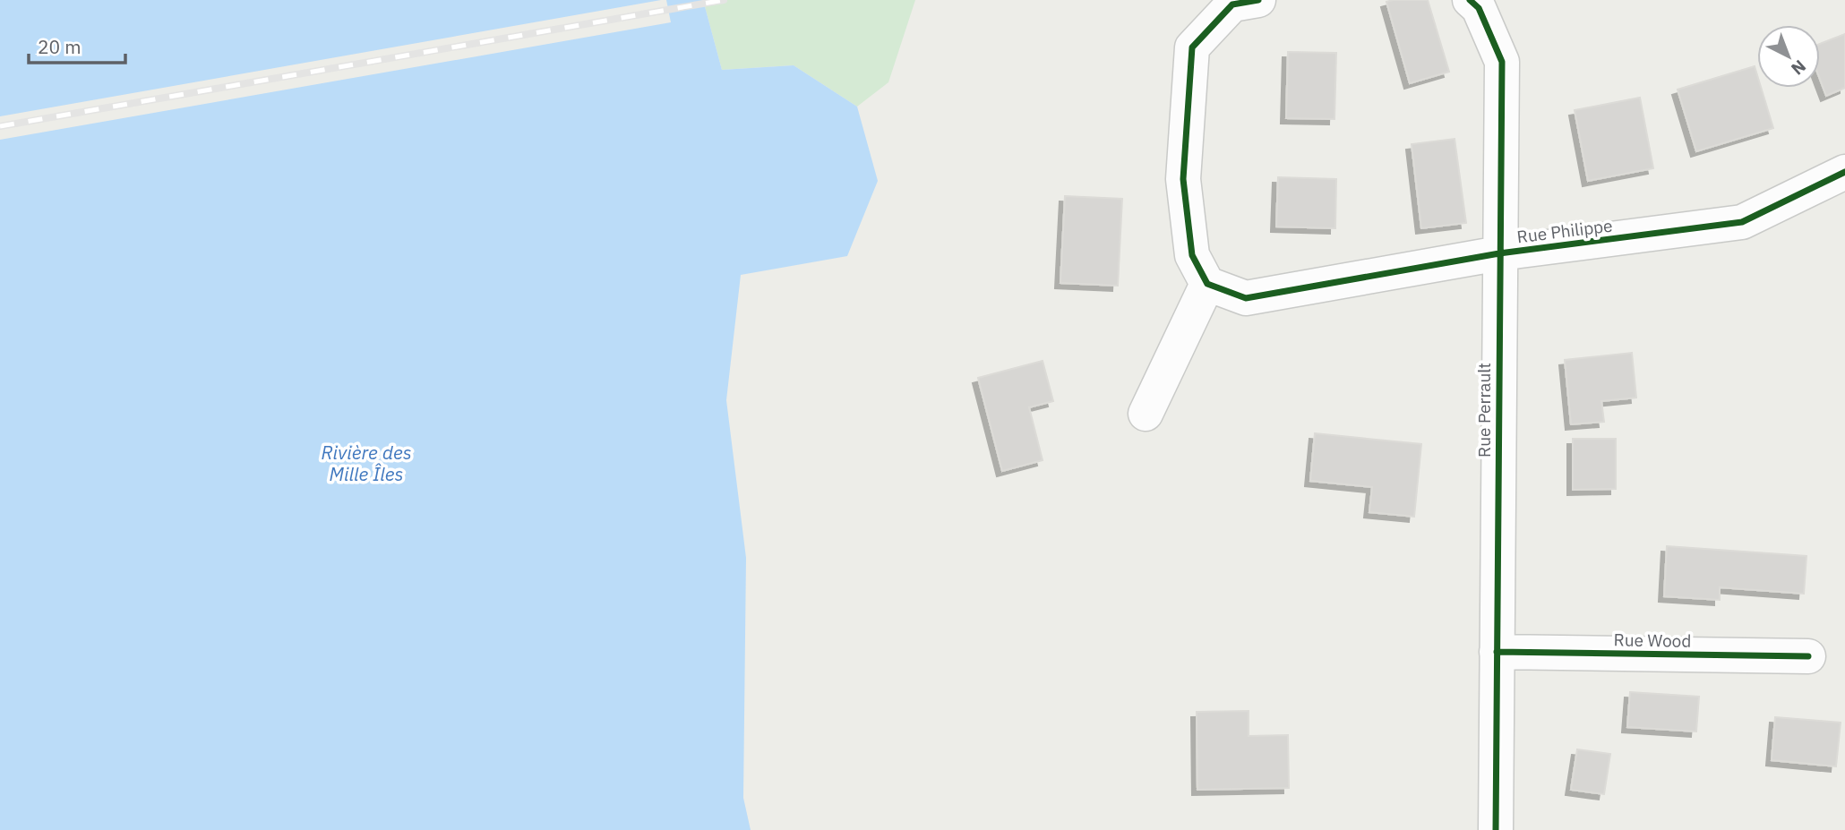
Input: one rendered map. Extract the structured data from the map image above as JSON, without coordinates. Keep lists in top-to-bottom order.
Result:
{
  "streets": {
    "street": ["Rue Philippe", "Rue Perrault", "Rue Wood"]
  },
  "crossings": [
    ["Rue Philippe", "Rue Perrault"],
    ["Rue Perrault", "Rue Wood"]
  ],
  "water": ["Rivière des Mille Îles"],
  "scale_bar": "20 m",
  "north": "bottom right"
}
